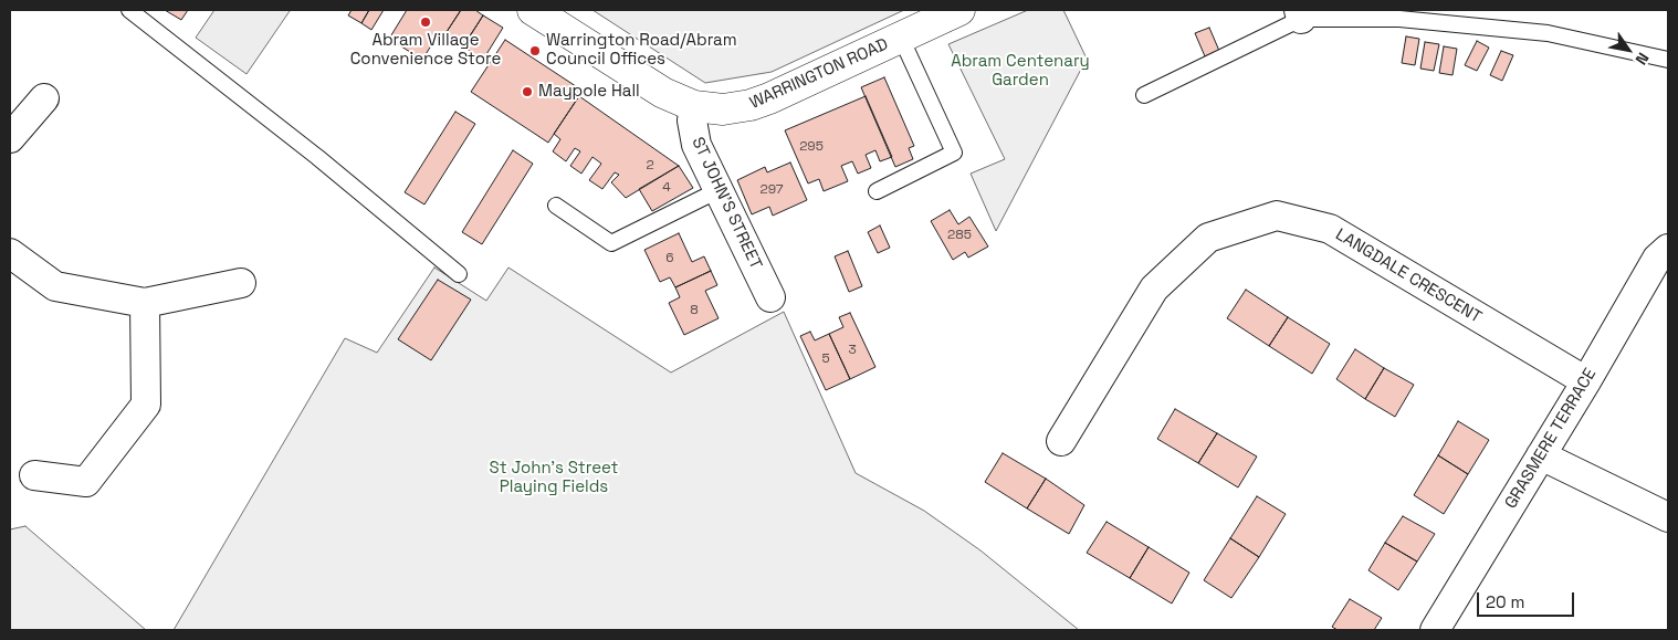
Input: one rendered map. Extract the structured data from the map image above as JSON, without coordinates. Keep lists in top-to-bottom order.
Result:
{
  "streets": {
    "main road": ["WARRINGTON ROAD"],
    "street": ["ST JOHN'S STREET", "LANGDALE CRESCENT", "GRASMERE TERRACE"]
  },
  "crossings": [
    ["WARRINGTON ROAD", "ST JOHN'S STREET"],
    ["LANGDALE CRESCENT", "GRASMERE TERRACE"]
  ],
  "parks": ["Abram Centenary Garden", "St John's Street Playing Fields"],
  "places": ["Abram Village Convenience Store", "Warrington Road/Abram Council Offices", "Maypole Hall"],
  "house_numbers": [
    "295",
    "2",
    "4",
    "297",
    "285",
    "6",
    "8",
    "3",
    "5"
  ],
  "scale_bar": "20 m",
  "north": "bottom right"
}
